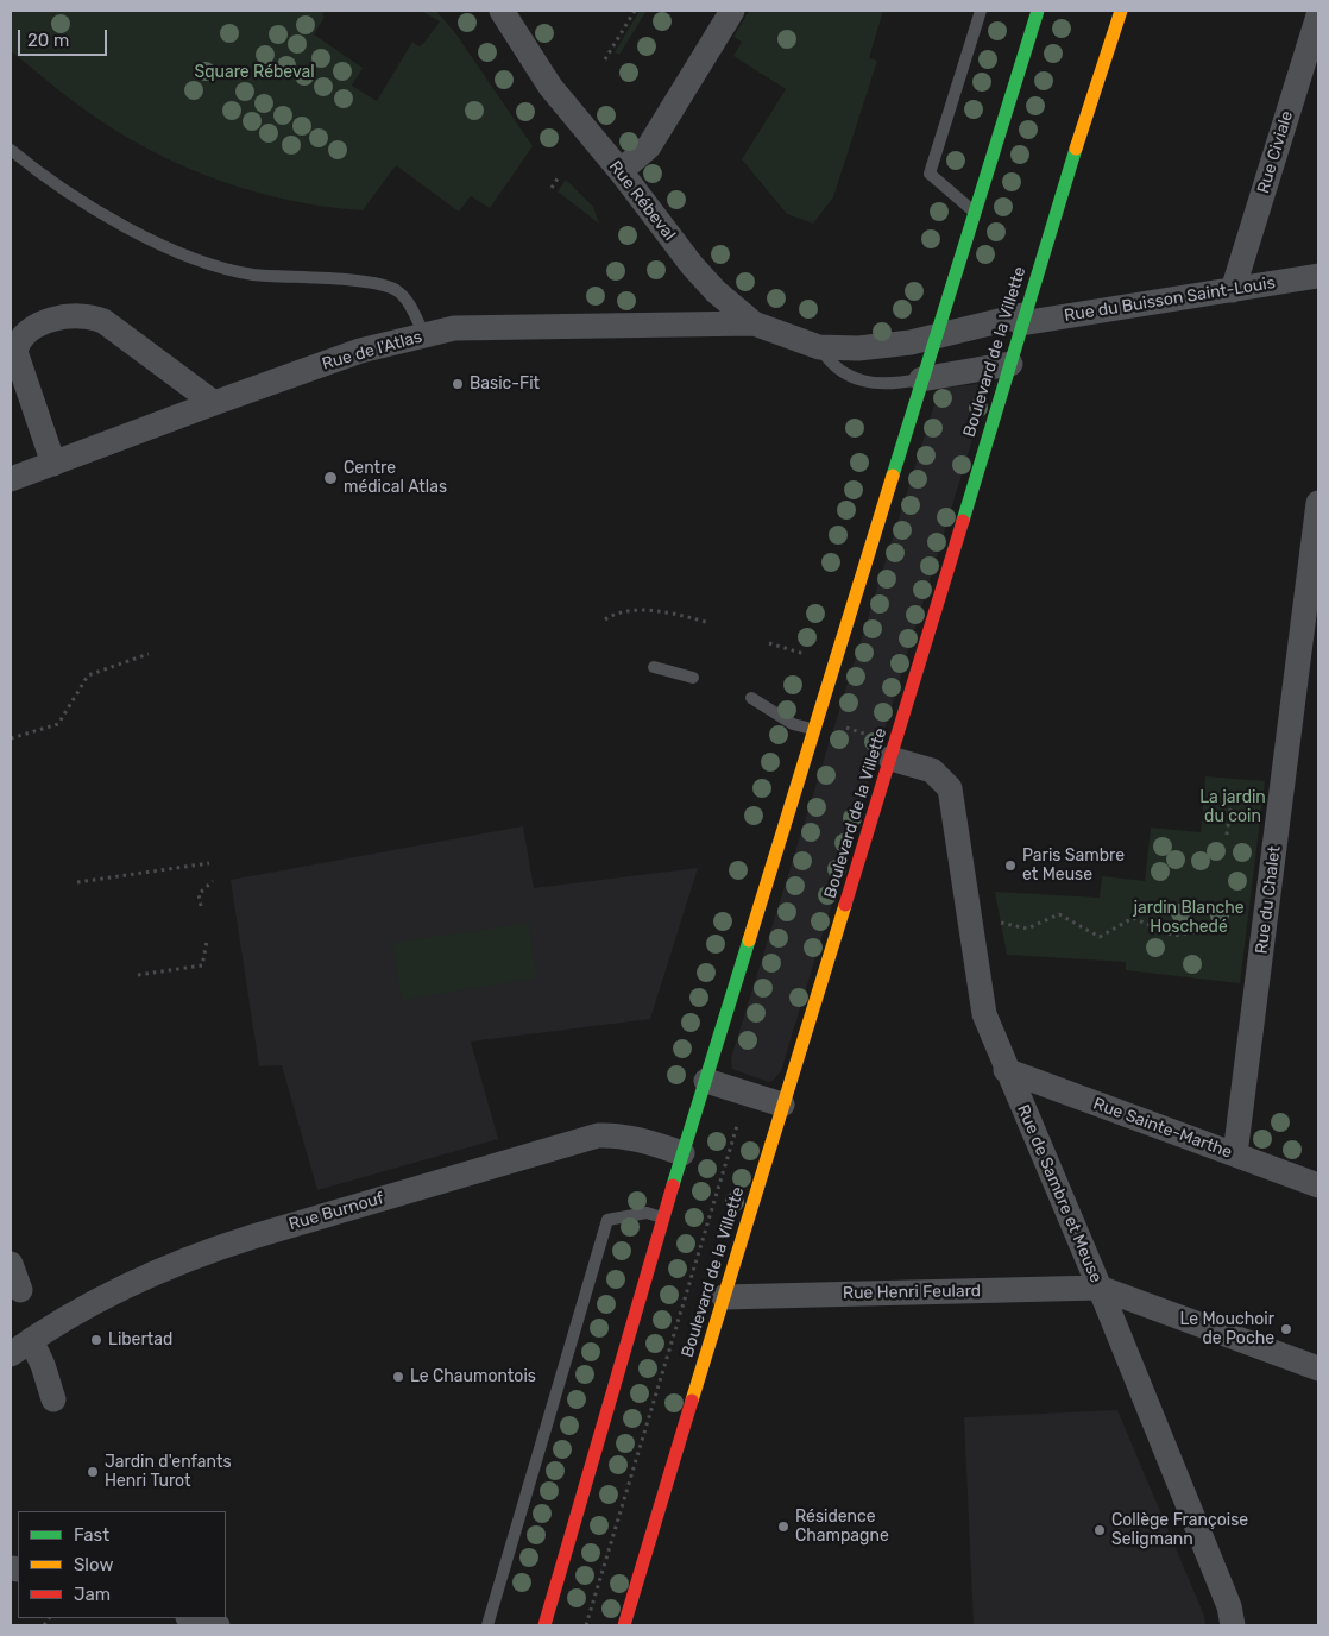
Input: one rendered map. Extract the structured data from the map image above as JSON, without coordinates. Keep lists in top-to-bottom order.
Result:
{
  "streets": {
    "main road": ["Boulevard de la Villette"],
    "street": [
      "Rue Civiale",
      "Rue Rébeval",
      "Rue du Buisson Saint-Louis",
      "Rue de l'Atlas",
      "Rue du Chalet",
      "Rue Sainte-Marthe",
      "Rue de Sambre et Meuse",
      "Rue Burnouf",
      "Rue Henri Feulard"
    ]
  },
  "crossings": [
    ["Rue Civiale", "Rue du Buisson Saint-Louis"],
    ["Rue Rébeval", "Rue du Buisson Saint-Louis"],
    ["Rue Rébeval", "Rue de l'Atlas"],
    ["Rue Rébeval", "Boulevard de la Villette"],
    ["Rue du Buisson Saint-Louis", "Boulevard de la Villette"],
    ["Boulevard de la Villette", "Rue de Sambre et Meuse"],
    ["Boulevard de la Villette", "Rue Henri Feulard"],
    ["Rue du Chalet", "Rue Sainte-Marthe"],
    ["Rue Sainte-Marthe", "Rue de Sambre et Meuse"],
    ["Rue de Sambre et Meuse", "Rue Henri Feulard"]
  ],
  "parks": ["Square Rébeval", "La jardin du coin", "jardin Blanche Hoschedé"],
  "places": [
    "Basic-Fit",
    "Centre médical Atlas",
    "Paris Sambre et Meuse",
    "Le Mouchoir de Poche",
    "Libertad",
    "Le Chaumontois",
    "Jardin d'enfants Henri Turot",
    "Résidence Champagne",
    "Collège Françoise Seligmann"
  ],
  "legend": ["Fast", "Slow", "Jam"],
  "scale_bar": "20 m"
}
